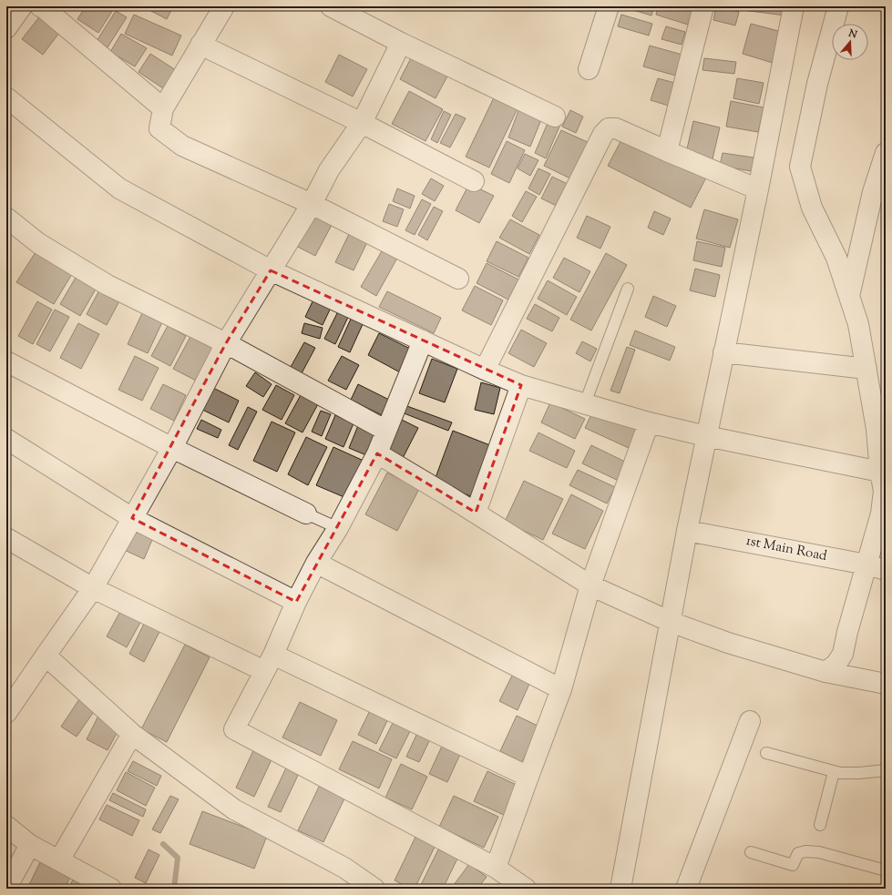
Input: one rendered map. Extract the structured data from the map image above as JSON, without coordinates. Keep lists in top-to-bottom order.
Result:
{
  "streets": {
    "street": ["1st Main Road"]
  },
  "north": "top"
}
